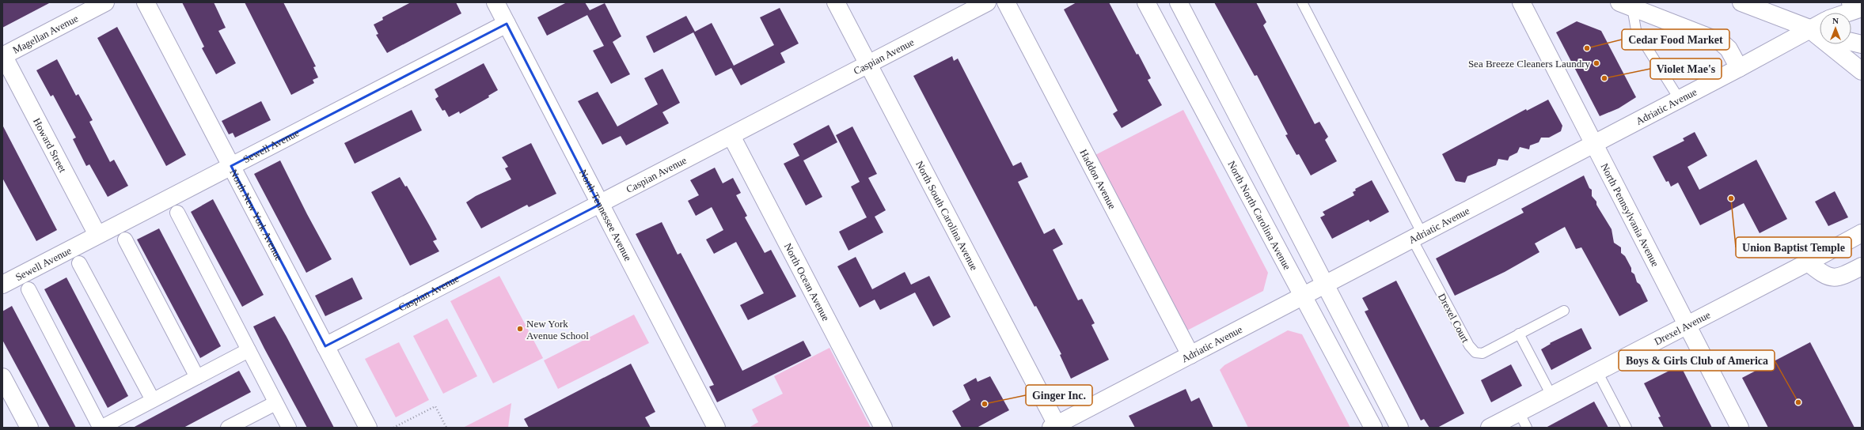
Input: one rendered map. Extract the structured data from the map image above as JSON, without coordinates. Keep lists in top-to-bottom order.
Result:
{
  "streets": {
    "main road": [
      "Magellan Avenue",
      "Caspian Avenue",
      "Adriatic Avenue",
      "Howard Street",
      "Sewell Avenue",
      "Haddon Avenue",
      "North New York Avenue",
      "North Tennessee Avenue",
      "North South Carolina Avenue",
      "North North Carolina Avenue",
      "North Pennsylvania Avenue",
      "North Ocean Avenue",
      "Drexel Avenue"
    ],
    "lane": ["Drexel Court"]
  },
  "crossings": [
    ["Magellan Avenue", "Howard Street"],
    ["Caspian Avenue", "North New York Avenue"],
    ["Caspian Avenue", "North Tennessee Avenue"],
    ["Caspian Avenue", "North South Carolina Avenue"],
    ["Caspian Avenue", "North Ocean Avenue"],
    ["Adriatic Avenue", "Haddon Avenue"],
    ["Adriatic Avenue", "North South Carolina Avenue"],
    ["Adriatic Avenue", "North North Carolina Avenue"],
    ["Adriatic Avenue", "North Pennsylvania Avenue"],
    ["Adriatic Avenue", "Drexel Court"],
    ["Howard Street", "Sewell Avenue"],
    ["Sewell Avenue", "North New York Avenue"],
    ["Sewell Avenue", "North Tennessee Avenue"],
    ["North Pennsylvania Avenue", "Drexel Avenue"]
  ],
  "places": [
    "Cedar Food Market",
    "Sea Breeze Cleaners Laundry",
    "Violet Mae's",
    "Union Baptist Temple",
    "New York Avenue School",
    "Boys & Girls Club of America",
    "Ginger Inc."
  ],
  "north": "top"
}
